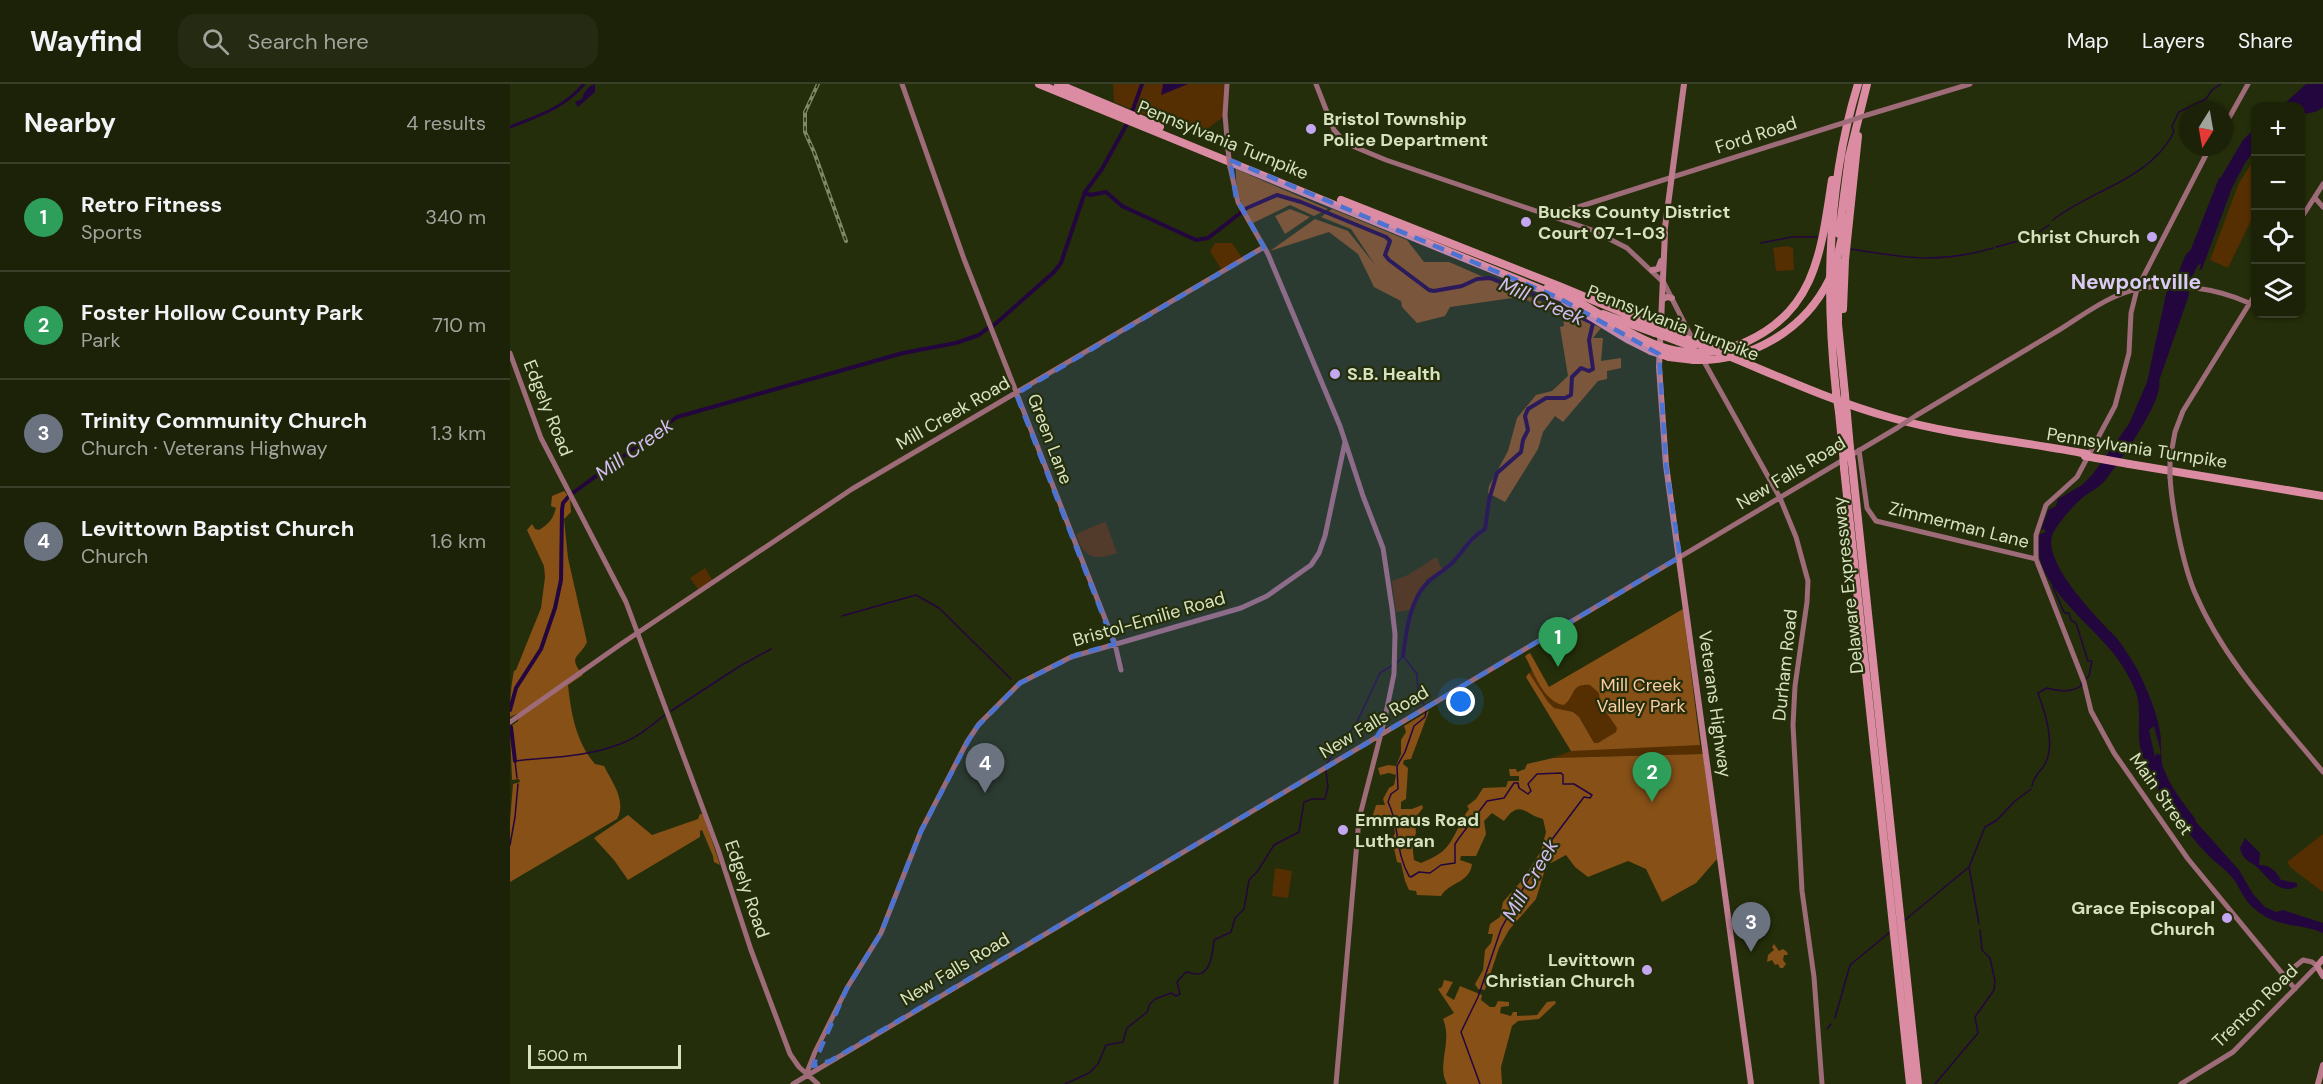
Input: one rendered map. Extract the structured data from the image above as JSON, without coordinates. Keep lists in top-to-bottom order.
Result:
{
  "streets": {
    "highway": ["Pennsylvania Turnpike", "Delaware Expressway"],
    "main road": [
      "Ford Road",
      "Edgely Road",
      "Mill Creek Road",
      "Green Lane",
      "New Falls Road",
      "Zimmerman Lane",
      "Bristol-Emilie Road",
      "Durham Road",
      "Veterans Highway",
      "Main Street",
      "Trenton Road"
    ]
  },
  "crossings": [
    ["Ford Road", "Durham Road"],
    ["Ford Road", "Veterans Highway"],
    ["Pennsylvania Turnpike", "Veterans Highway"],
    ["Edgely Road", "Mill Creek Road"],
    ["Edgely Road", "New Falls Road"],
    ["Edgely Road", "Bristol-Emilie Road"],
    ["Mill Creek Road", "Green Lane"],
    ["Green Lane", "Bristol-Emilie Road"],
    ["New Falls Road", "Zimmerman Lane"],
    ["New Falls Road", "Delaware Expressway"],
    ["New Falls Road", "Bristol-Emilie Road"],
    ["New Falls Road", "Durham Road"],
    ["New Falls Road", "Veterans Highway"],
    ["Zimmerman Lane", "Delaware Expressway"],
    ["Zimmerman Lane", "Main Street"],
    ["Durham Road", "Veterans Highway"],
    ["Main Street", "Trenton Road"]
  ],
  "districts": ["Newportville"],
  "water": ["Mill Creek"],
  "parks": ["Mill Creek Valley Park"],
  "places": [
    "Bristol Township Police Department",
    "Bucks County District Court 07-1-03",
    "Christ Church",
    "S.B. Health",
    "Emmaus Road Lutheran",
    "Grace Episcopal Church",
    "Levittown Christian Church"
  ],
  "scale_bar": "500 m",
  "north": "bottom",
  "page": {
    "header": "Wayfind",
    "search": "Search here",
    "nav": ["Map", "Layers", "Share"],
    "heading": ["Nearby", "4 results"],
    "map_buttons": ["+", "−"],
    "list": [
      {
        "mark": "1",
        "name": "Retro Fitness",
        "note": "Sports",
        "value": "340 m"
      },
      {
        "mark": "2",
        "name": "Foster Hollow County Park",
        "note": "Park",
        "value": "710 m"
      },
      {
        "mark": "3",
        "name": "Trinity Community Church",
        "note": "Church · Veterans Highway",
        "value": "1.3 km"
      },
      {
        "mark": "4",
        "name": "Levittown Baptist Church",
        "note": "Church",
        "value": "1.6 km"
      }
    ],
    "pins": [
      "1",
      "4",
      "2",
      "3"
    ],
    "scale": "500 m"
  }
}
